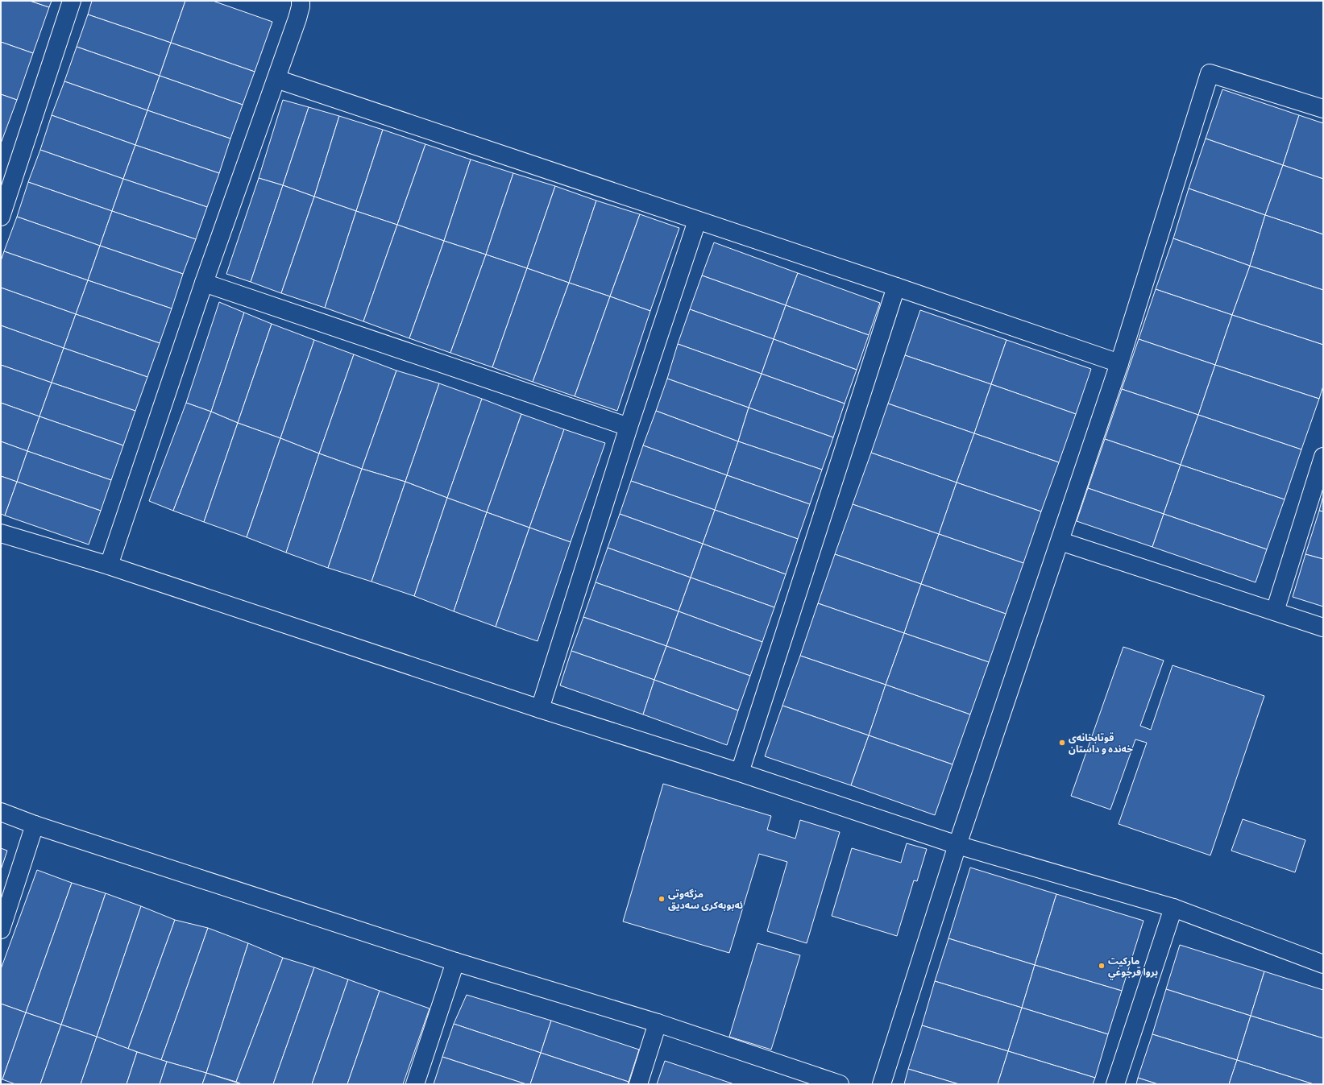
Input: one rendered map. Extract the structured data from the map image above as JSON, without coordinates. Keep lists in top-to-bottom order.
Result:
{
  "places": ["قوتابخانەی خەندە و داستان", "مزگەوتی ئەبوبەکری سەدیق", "ماركيت بروا قرجوغي"]
}
